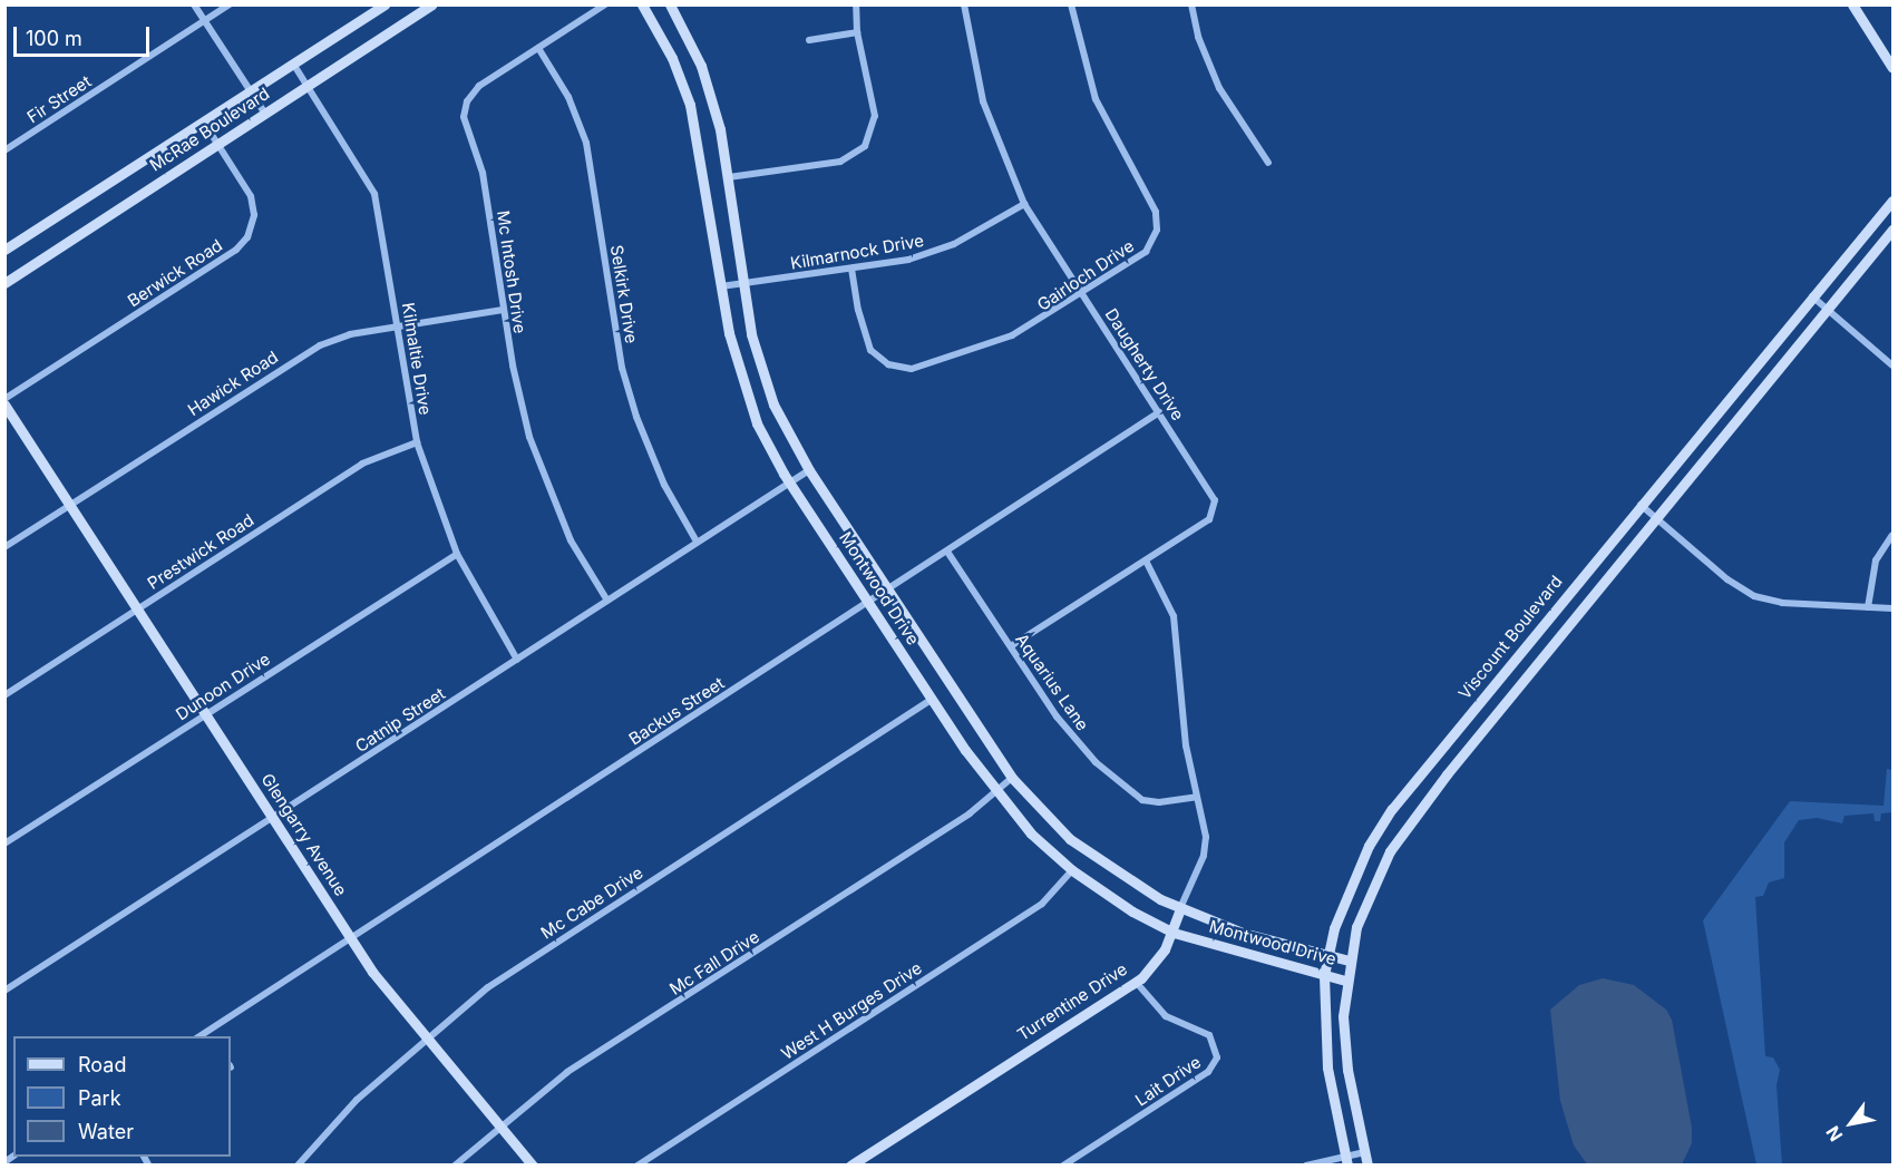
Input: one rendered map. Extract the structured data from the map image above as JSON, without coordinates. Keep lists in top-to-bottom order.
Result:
{
  "streets": {
    "main road": [
      "McRae Boulevard",
      "Montwood Drive",
      "Viscount Boulevard",
      "Glengarry Avenue",
      "Turrentine Drive"
    ],
    "street": [
      "Fir Street",
      "Kilmarnock Drive",
      "Mc Intosh Drive",
      "Berwick Road",
      "Gairloch Drive",
      "Selkirk Drive",
      "Kilmaltie Drive",
      "Daugherty Drive",
      "Hawick Road",
      "Prestwick Road",
      "Aquarius Lane",
      "Dunoon Drive",
      "Backus Street",
      "Catnip Street",
      "Mc Cabe Drive",
      "Mc Fall Drive",
      "West H Burges Drive",
      "Lait Drive"
    ]
  },
  "crossings": [
    ["McRae Boulevard", "Berwick Road"],
    ["McRae Boulevard", "Kilmaltie Drive"],
    ["Kilmarnock Drive", "Gairloch Drive"],
    ["Kilmarnock Drive", "Daugherty Drive"],
    ["Kilmarnock Drive", "Montwood Drive"],
    ["Mc Intosh Drive", "Selkirk Drive"],
    ["Mc Intosh Drive", "Hawick Road"],
    ["Mc Intosh Drive", "Catnip Street"],
    ["Gairloch Drive", "Daugherty Drive"],
    ["Selkirk Drive", "Catnip Street"],
    ["Kilmaltie Drive", "Hawick Road"],
    ["Kilmaltie Drive", "Prestwick Road"],
    ["Kilmaltie Drive", "Dunoon Drive"],
    ["Kilmaltie Drive", "Catnip Street"],
    ["Daugherty Drive", "Aquarius Lane"],
    ["Daugherty Drive", "Backus Street"],
    ["Daugherty Drive", "Turrentine Drive"],
    ["Hawick Road", "Glengarry Avenue"],
    ["Prestwick Road", "Glengarry Avenue"],
    ["Montwood Drive", "Viscount Boulevard"],
    ["Montwood Drive", "Backus Street"],
    ["Montwood Drive", "Catnip Street"],
    ["Montwood Drive", "Mc Cabe Drive"],
    ["Montwood Drive", "Mc Fall Drive"],
    ["Montwood Drive", "Turrentine Drive"],
    ["Montwood Drive", "West H Burges Drive"],
    ["Aquarius Lane", "Backus Street"],
    ["Aquarius Lane", "Turrentine Drive"],
    ["Dunoon Drive", "Glengarry Avenue"],
    ["Backus Street", "Glengarry Avenue"],
    ["Catnip Street", "Glengarry Avenue"],
    ["Glengarry Avenue", "Mc Cabe Drive"],
    ["Glengarry Avenue", "Mc Fall Drive"],
    ["Turrentine Drive", "Lait Drive"]
  ],
  "legend": ["Road", "Park", "Water"],
  "scale_bar": "100 m",
  "north": "bottom left"
}
